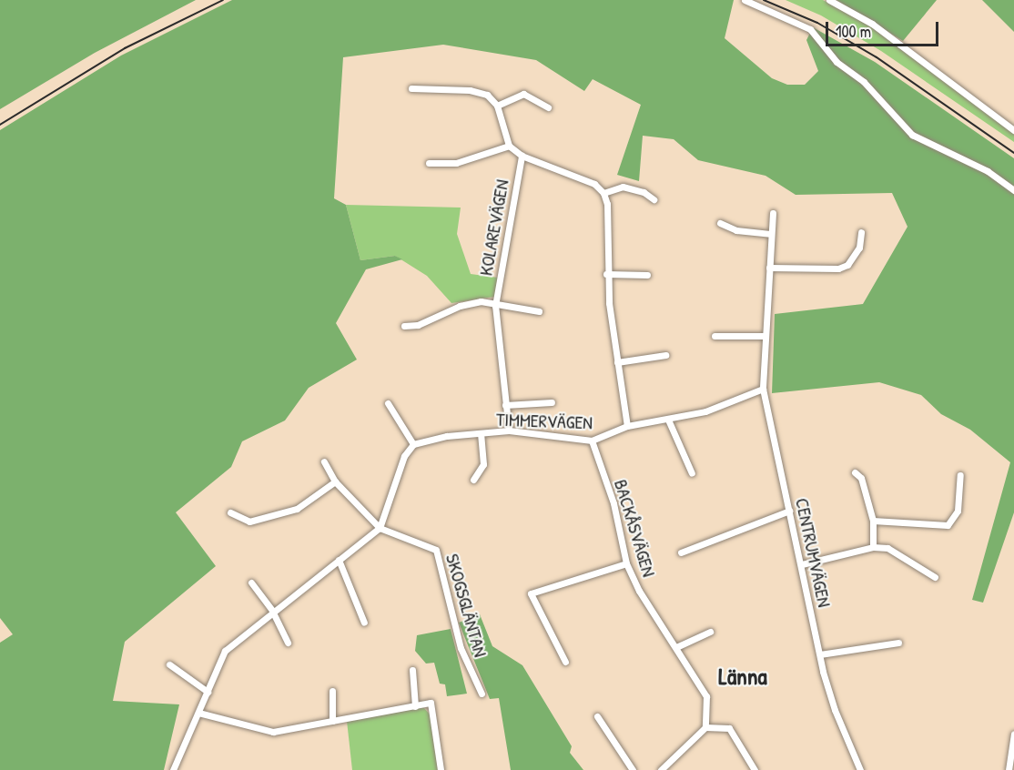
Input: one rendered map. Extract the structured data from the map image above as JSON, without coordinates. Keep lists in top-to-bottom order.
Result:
{
  "streets": {
    "street": [
      "KOLAREVÄGEN",
      "TIMMERVÄGEN",
      "BACKÅSVÄGEN",
      "CENTRUMVÄGEN",
      "SKOGSGLÄNTAN"
    ]
  },
  "crossings": [
    ["KOLAREVÄGEN", "TIMMERVÄGEN"],
    ["TIMMERVÄGEN", "BACKÅSVÄGEN"],
    ["TIMMERVÄGEN", "CENTRUMVÄGEN"]
  ],
  "districts": ["Länna"],
  "scale_bar": "100 m"
}
